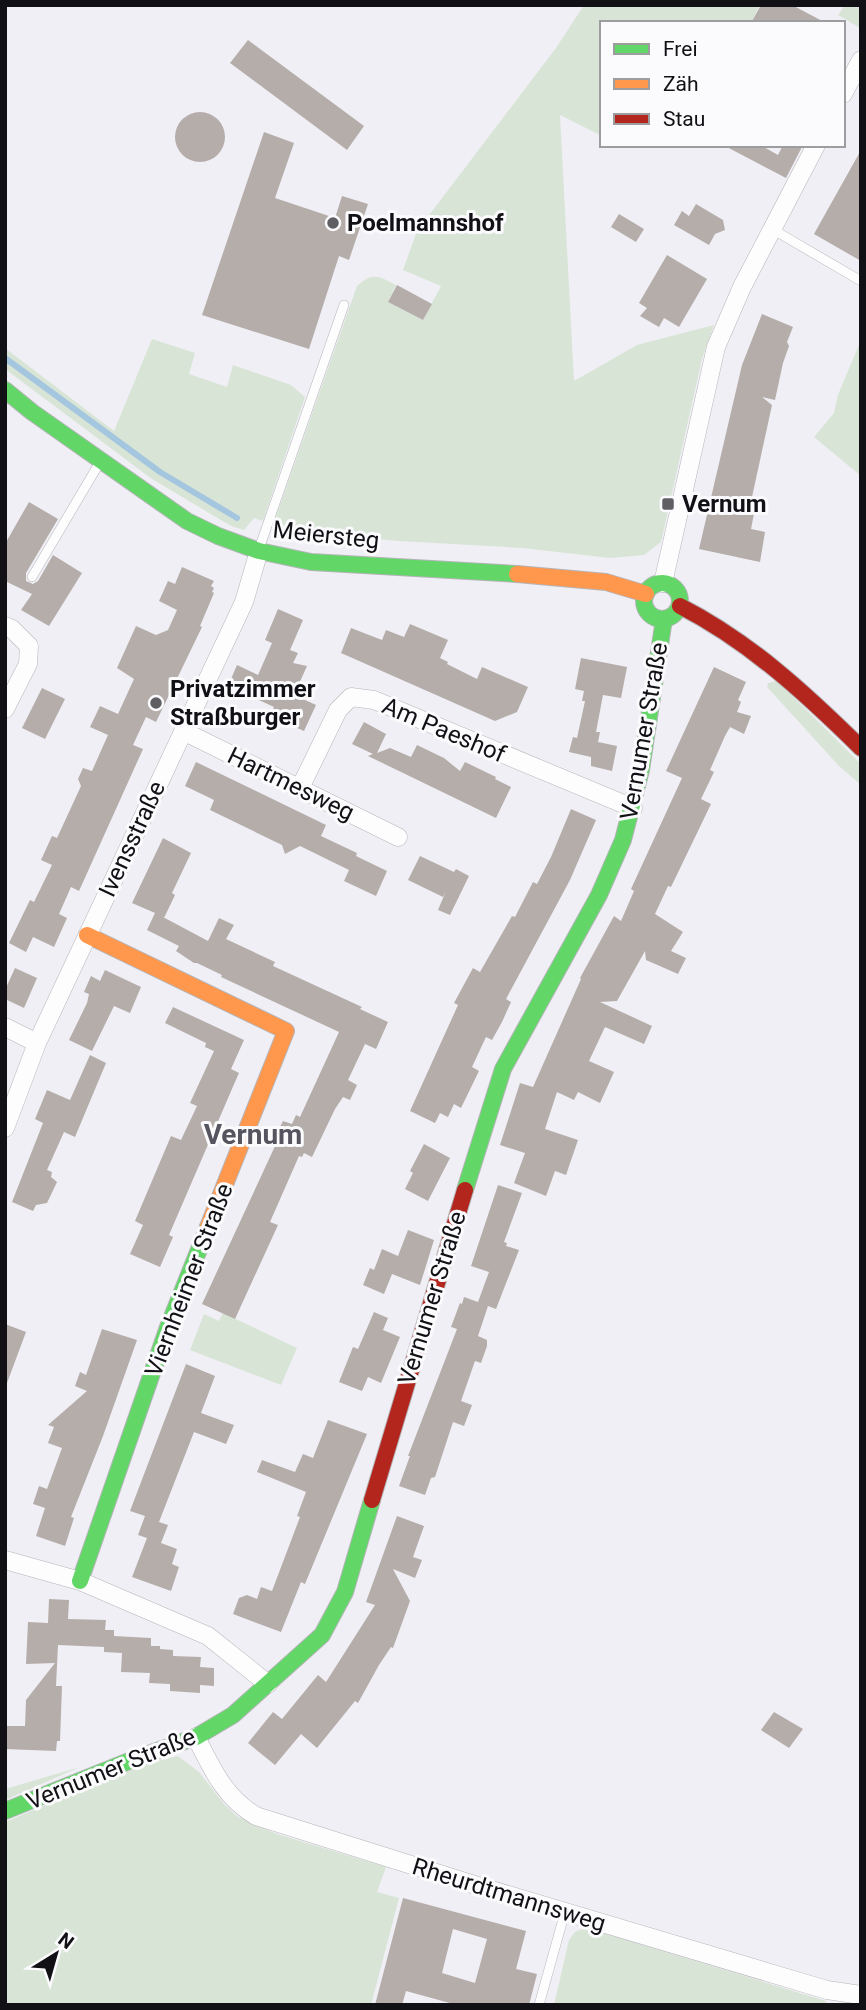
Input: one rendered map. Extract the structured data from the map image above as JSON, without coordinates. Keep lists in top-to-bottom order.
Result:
{
  "streets": {
    "street": [
      "Meiersteg",
      "Am Paeshof",
      "Vernumer Straße",
      "Hartmesweg",
      "Ivensstraße",
      "Viernheimer Straße",
      "Rheurdtmannsweg"
    ]
  },
  "crossings": [
    ["Meiersteg", "Vernumer Straße"],
    ["Meiersteg", "Ivensstraße"],
    ["Am Paeshof", "Vernumer Straße"],
    ["Am Paeshof", "Hartmesweg"],
    ["Vernumer Straße", "Rheurdtmannsweg"],
    ["Hartmesweg", "Ivensstraße"],
    ["Ivensstraße", "Viernheimer Straße"]
  ],
  "districts": ["Vernum"],
  "places": {
    "other": ["Poelmannshof", "Privatzimmer Straßburger"],
    "transit": ["Vernum"]
  },
  "legend": ["Frei", "Zäh", "Stau"],
  "north": "top right"
}
